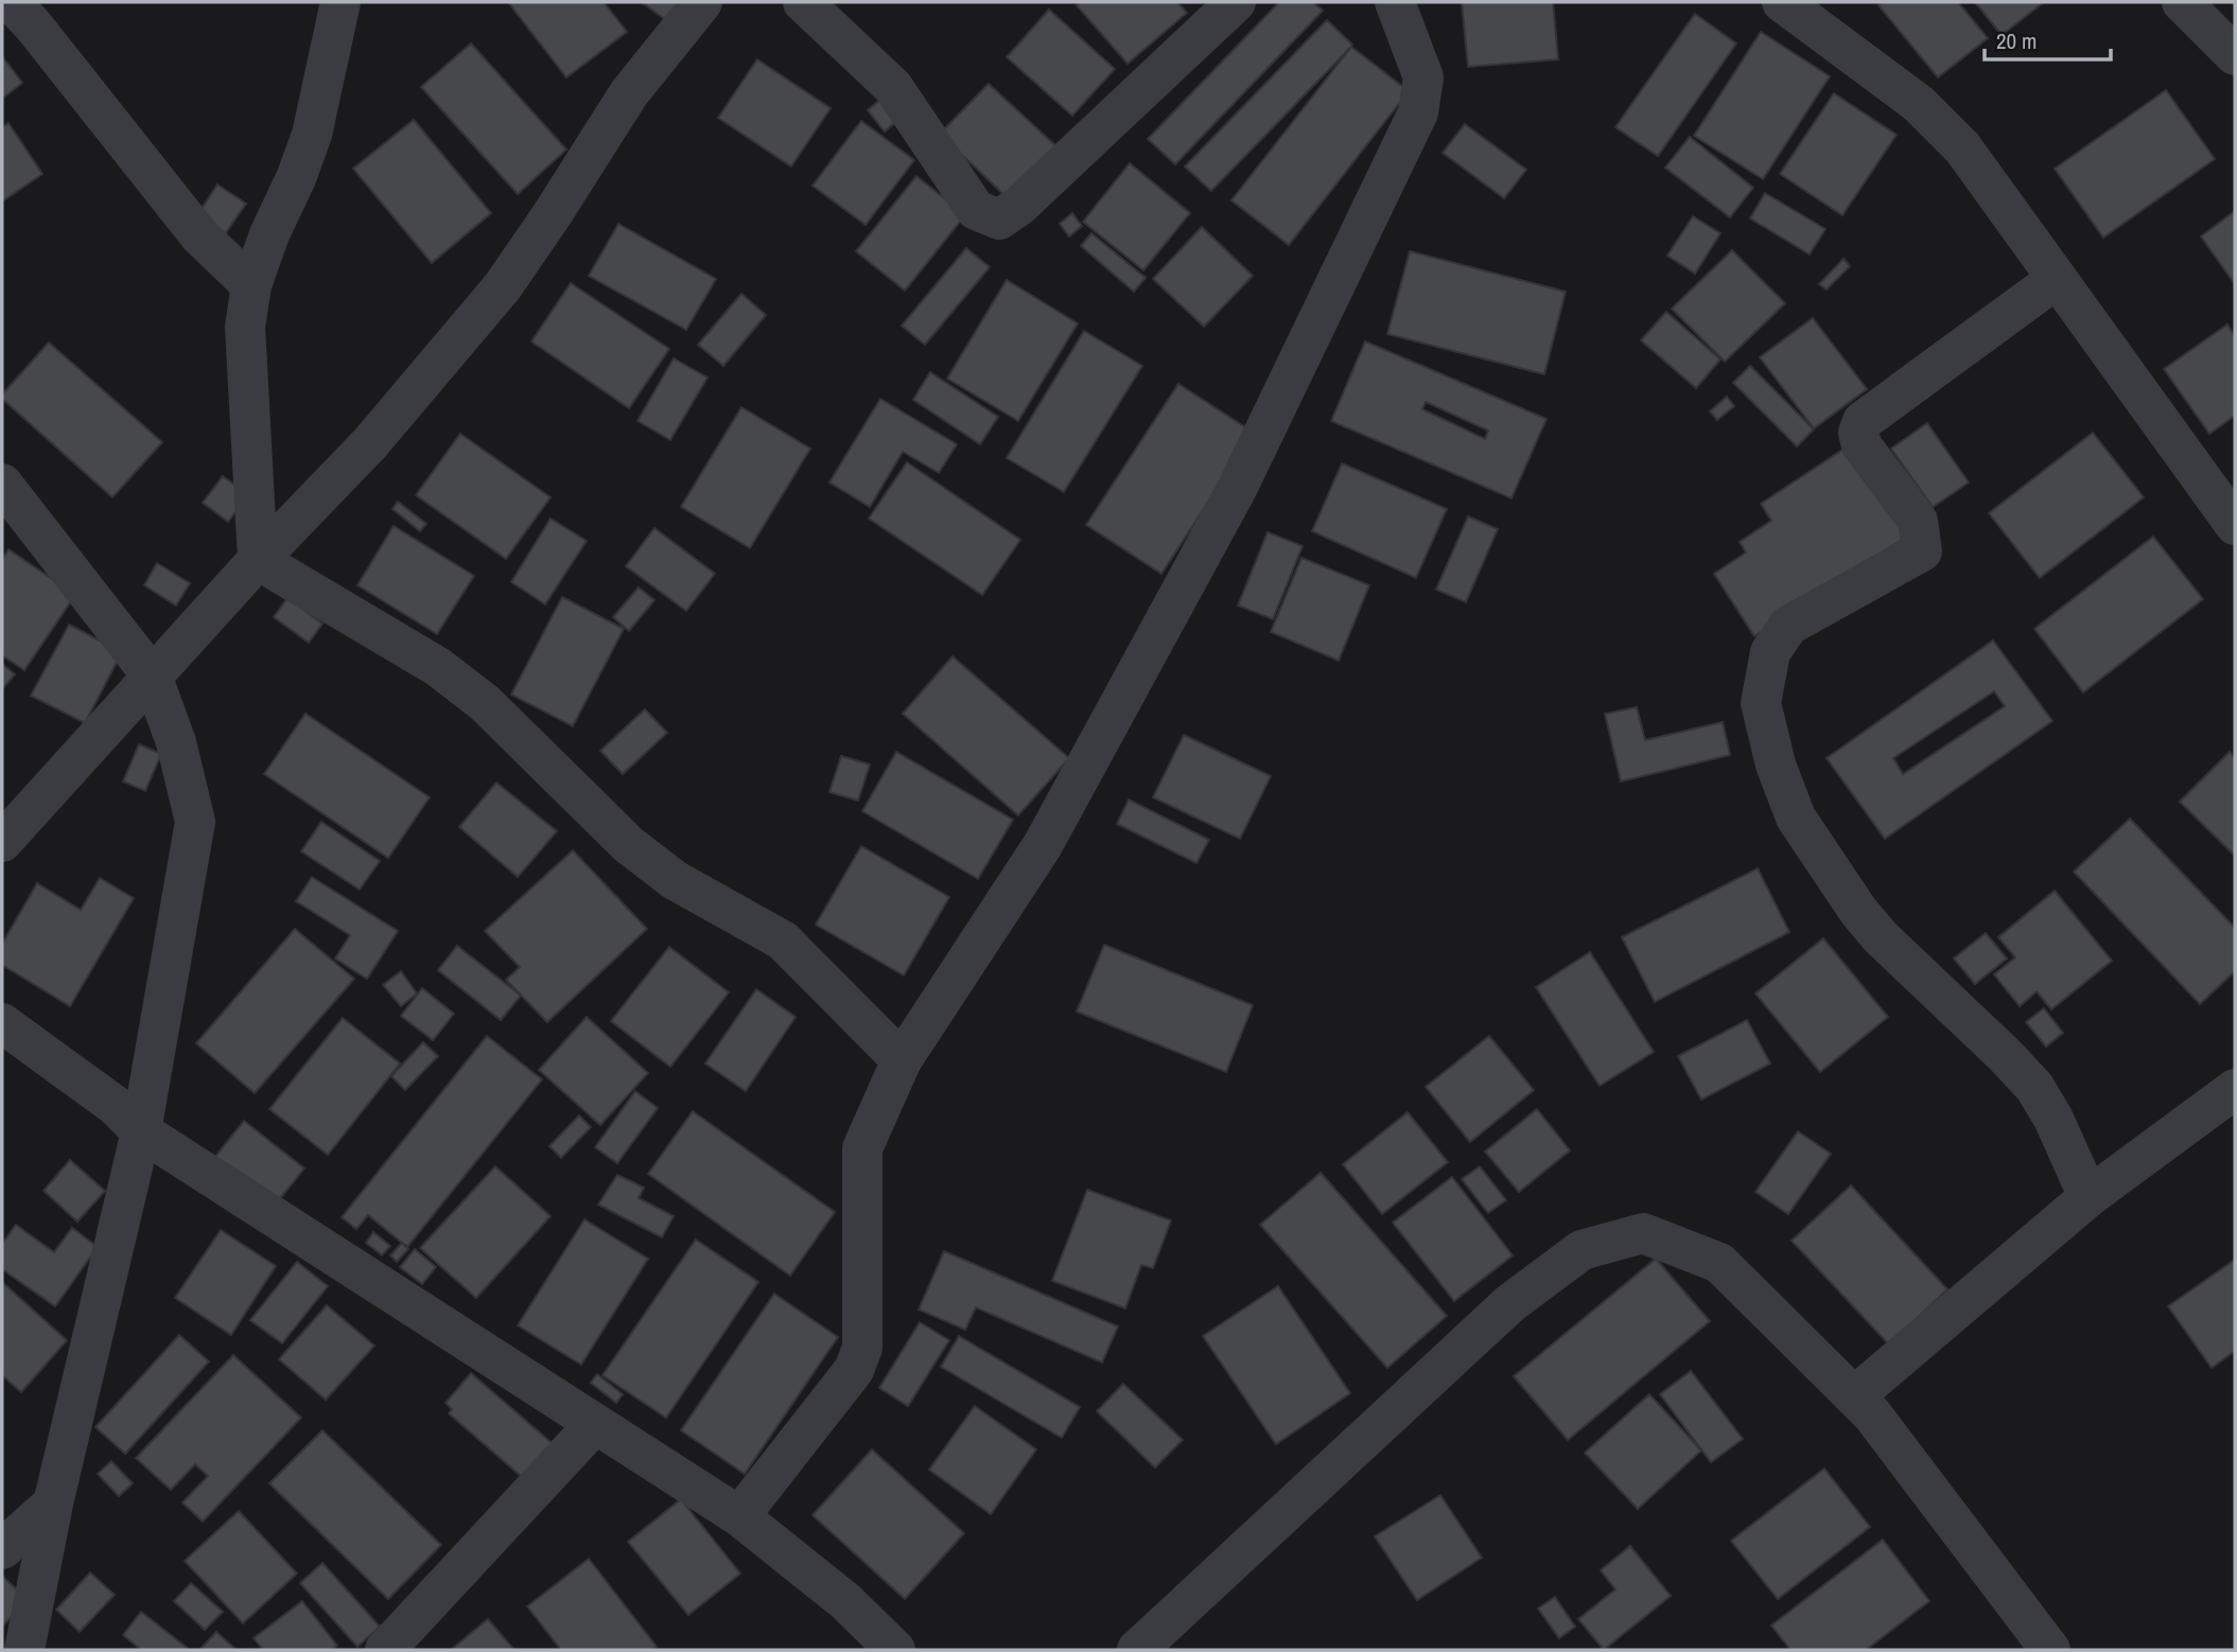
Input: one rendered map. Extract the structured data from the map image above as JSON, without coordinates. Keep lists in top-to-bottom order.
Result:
{
  "scale_bar": "20 m"
}
